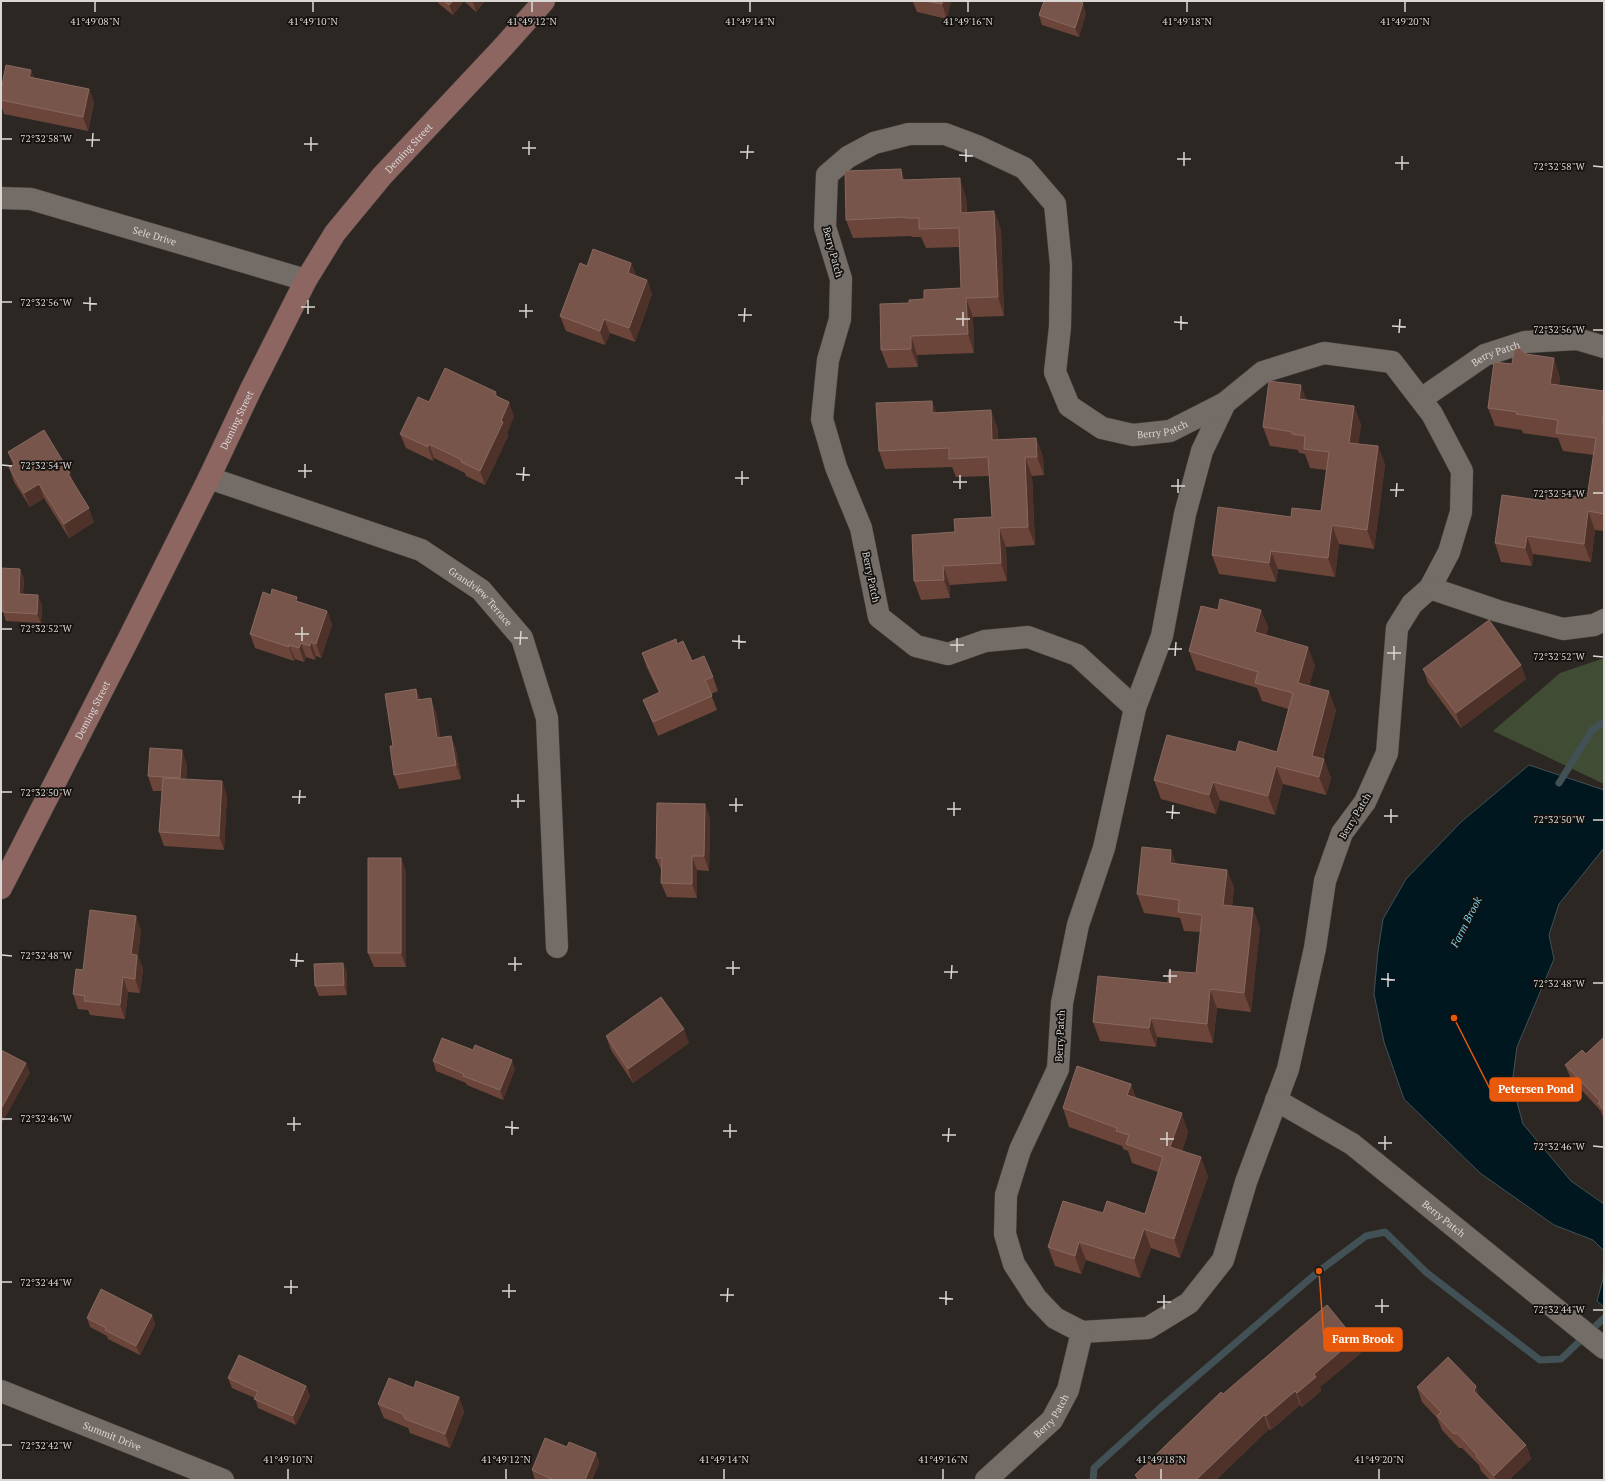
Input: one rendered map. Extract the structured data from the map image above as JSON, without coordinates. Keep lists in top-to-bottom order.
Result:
{
  "streets": {
    "street": [
      "Deming Street",
      "Sele Drive",
      "Berry Patch",
      "Grandview Terrace",
      "Summit Drive"
    ]
  },
  "crossings": [
    ["Deming Street", "Sele Drive"],
    ["Deming Street", "Grandview Terrace"]
  ],
  "water": ["Farm Brook"],
  "places": ["Petersen Pond", "Farm Brook"],
  "coordinates": [
    "41°49'08\"N",
    "41°49'10\"N",
    "41°49'12\"N",
    "41°49'14\"N",
    "41°49'16\"N",
    "41°49'18\"N",
    "41°49'20\"N",
    "72°32'58\"W",
    "72°32'56\"W",
    "72°32'54\"W",
    "72°32'52\"W",
    "72°32'50\"W",
    "72°32'48\"W",
    "72°32'46\"W",
    "72°32'44\"W",
    "72°32'42\"W"
  ]
}
